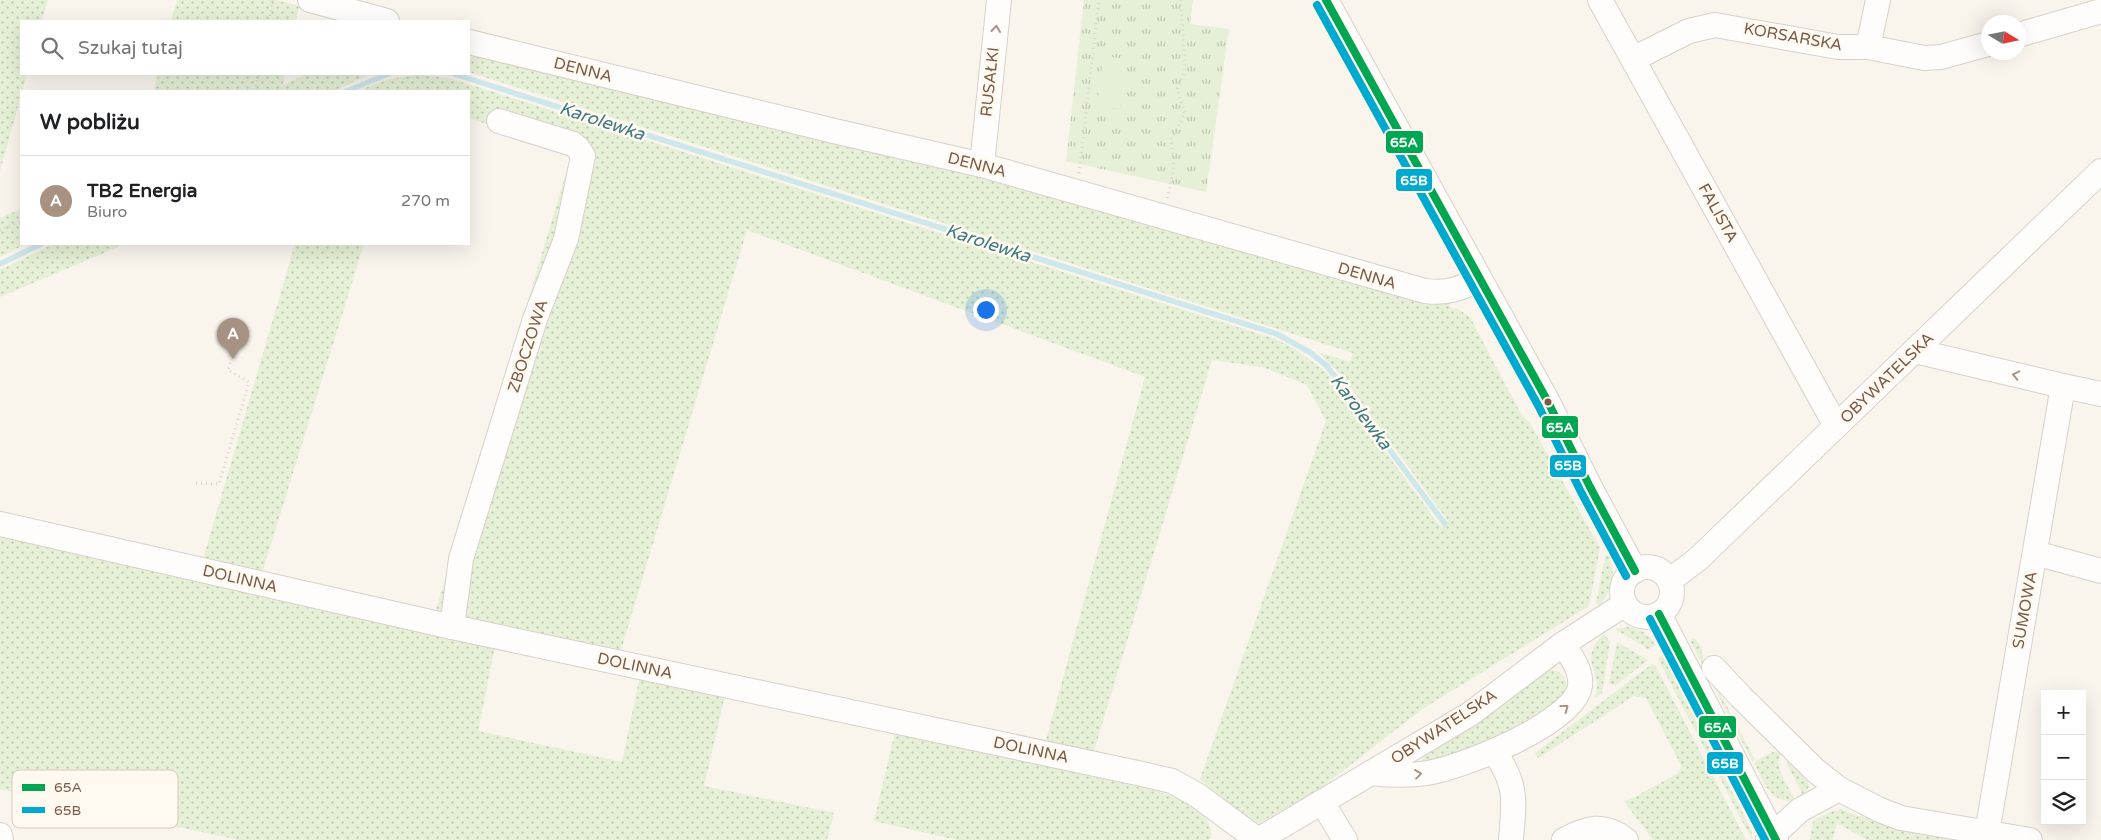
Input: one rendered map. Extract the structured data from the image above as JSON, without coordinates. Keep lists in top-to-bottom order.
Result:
{
  "streets": {
    "street": [
      "KORSARSKA",
      "DENNA",
      "RUSAŁKI",
      "FALISTA",
      "ZBOCZOWA",
      "OBYWATELSKA",
      "DOLINNA",
      "SUMOWA"
    ]
  },
  "crossings": [
    ["KORSARSKA", "FALISTA"],
    ["DENNA", "RUSAŁKI"],
    ["FALISTA", "OBYWATELSKA"],
    ["ZBOCZOWA", "DOLINNA"],
    ["OBYWATELSKA", "DOLINNA"]
  ],
  "one_way": ["RUSAŁKI"],
  "water": ["Karolewka"],
  "lines": ["transit line 65A", "transit line 65B"],
  "legend": ["65A", "65B"],
  "north": "right",
  "page": {
    "search": "Szukaj tutaj",
    "heading": "W pobliżu",
    "list": [
      {
        "mark": "A",
        "name": "TB2 Energia",
        "note": "Biuro",
        "value": "270 m"
      }
    ],
    "pins": "A",
    "map_buttons": ["+", "−"]
  }
}
